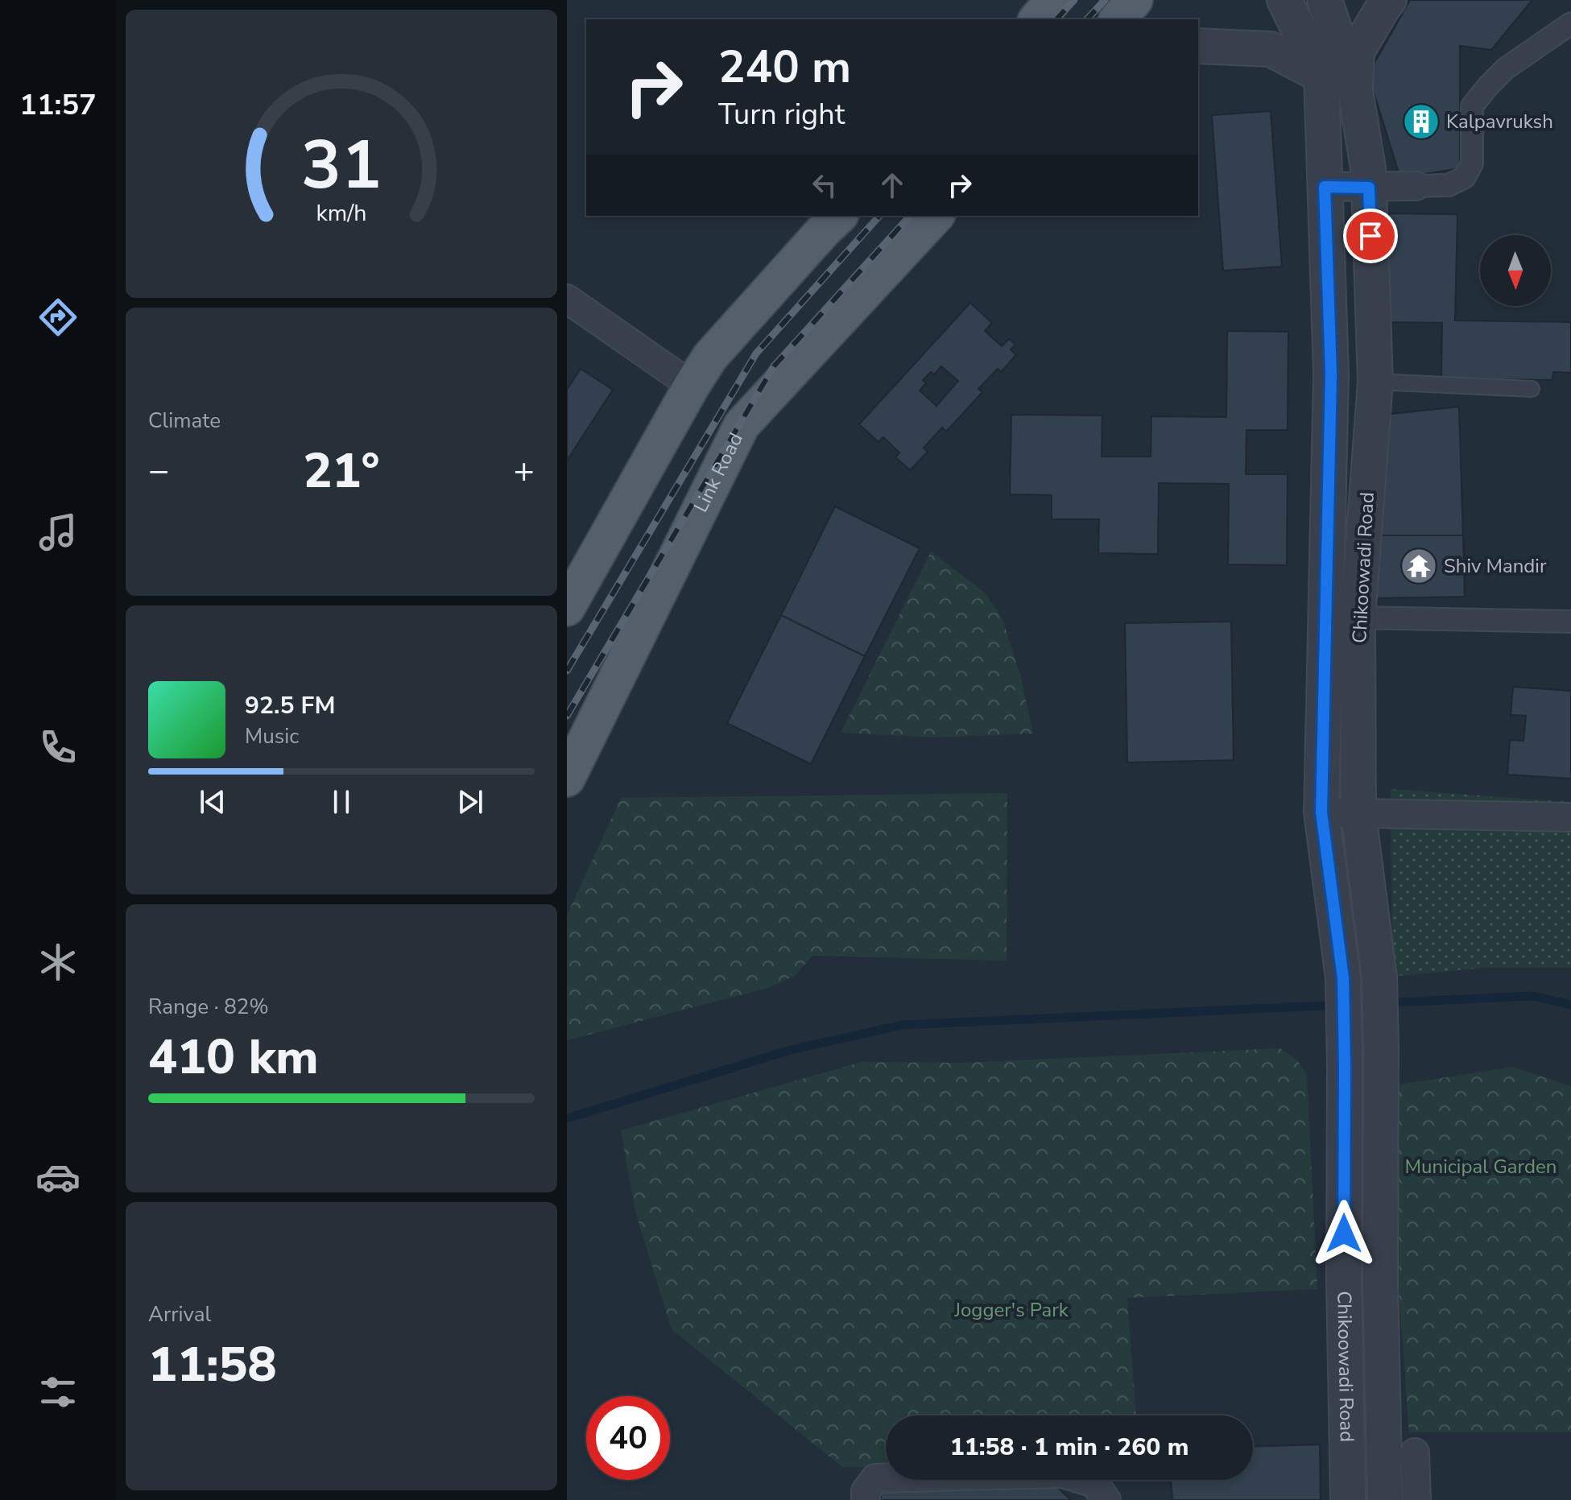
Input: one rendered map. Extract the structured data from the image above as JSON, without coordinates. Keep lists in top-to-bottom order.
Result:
{
  "streets": {
    "main road": ["Link Road"],
    "street": ["Chikoowadi Road"]
  },
  "parks": ["Municipal Garden", "Jogger's Park"],
  "places": {
    "building": ["Kalpavruksh"],
    "temple": ["Shiv Mandir"]
  },
  "north": "bottom",
  "page": {
    "tabs": "11:57",
    "turn": ["240 m", "Turn right"],
    "tile": [
      "Climate",
      ["Range · 82%", "410 km"],
      ["Arrival", "11:58"]
    ],
    "heat": ["−", "21°", "+"],
    "song": ["92.5 FM", "Music"],
    "limit": "40",
    "trip": "11:58 · 1 min · 260 m",
    "gauge": ["31", "km/h"]
  }
}
